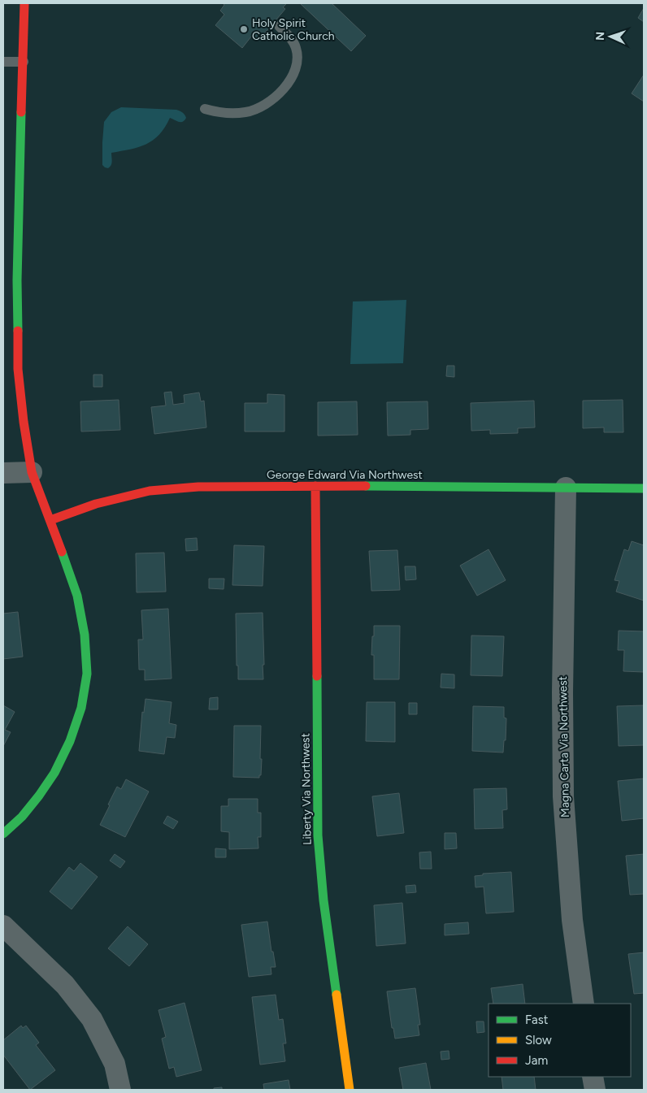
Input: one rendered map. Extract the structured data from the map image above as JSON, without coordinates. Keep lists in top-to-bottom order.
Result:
{
  "streets": {
    "street": ["George Edward Via Northwest", "Magna Carta Via Northwest", "Liberty Via Northwest"]
  },
  "crossings": [
    ["George Edward Via Northwest", "Magna Carta Via Northwest"],
    ["George Edward Via Northwest", "Liberty Via Northwest"]
  ],
  "places": ["Holy Spirit Catholic Church"],
  "legend": ["Fast", "Slow", "Jam"],
  "north": "left"
}
